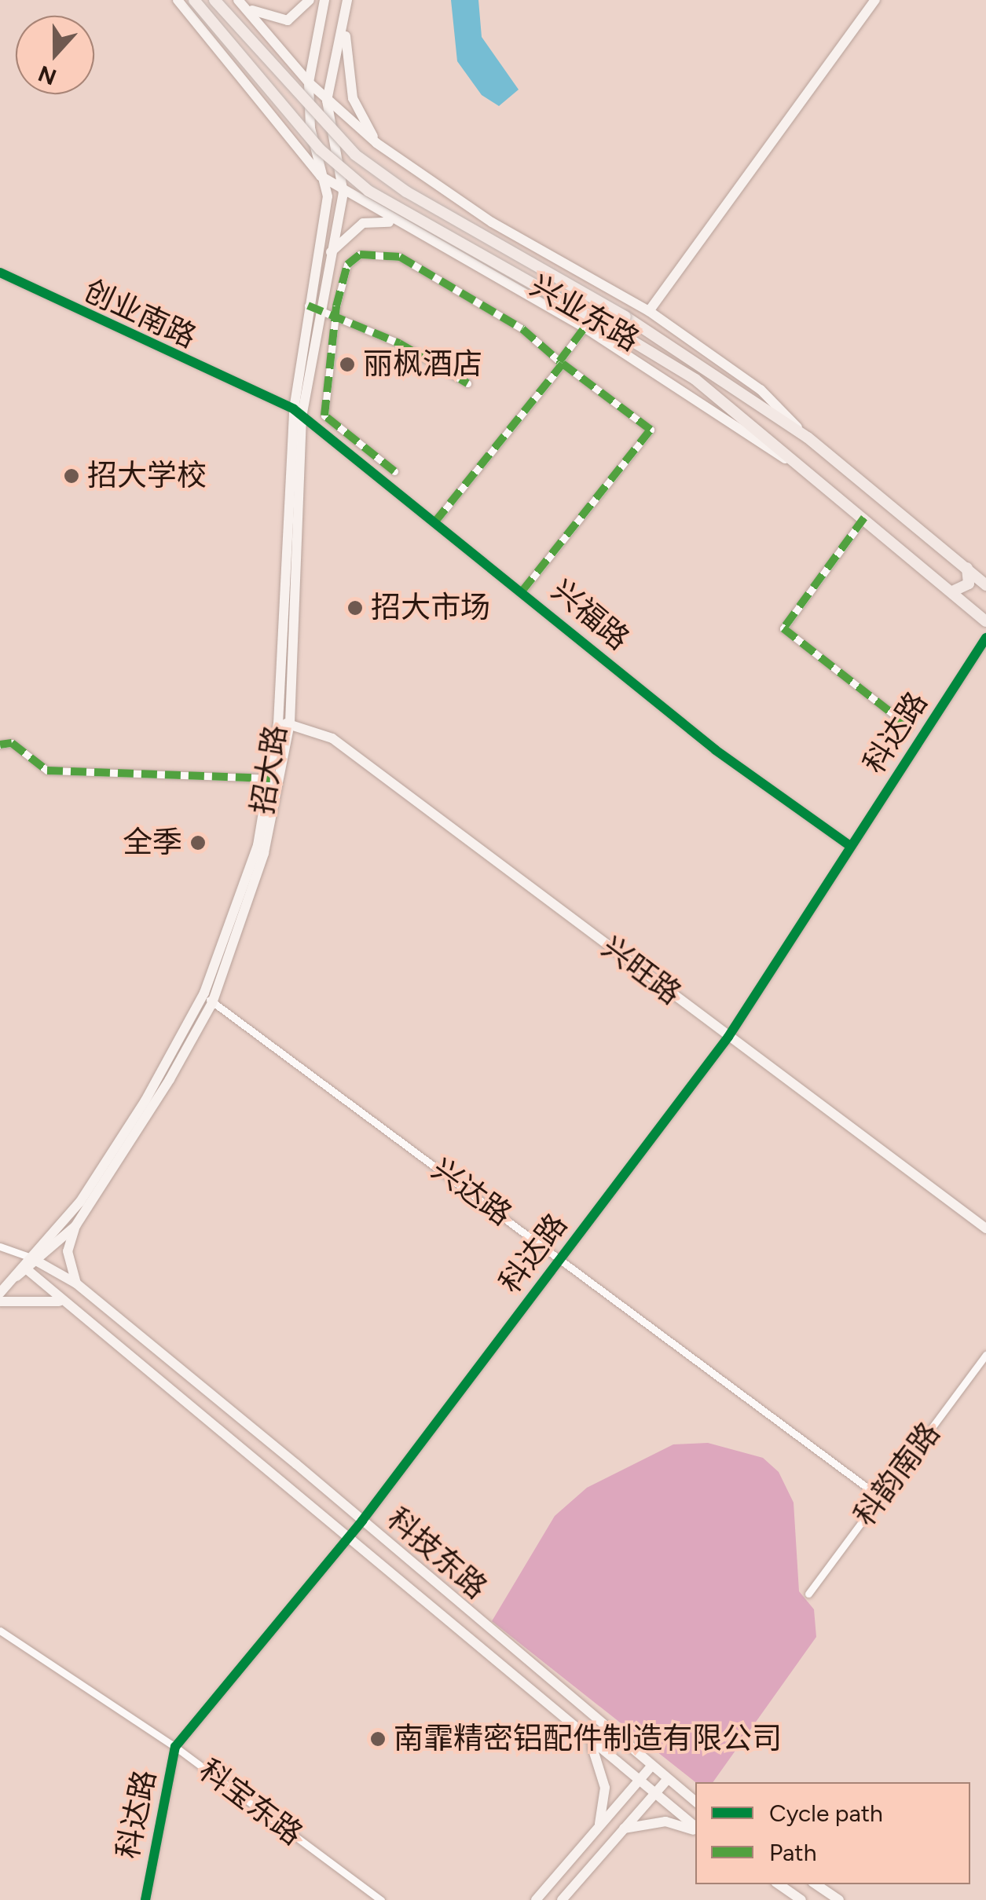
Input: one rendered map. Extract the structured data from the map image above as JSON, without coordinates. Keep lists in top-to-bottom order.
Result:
{
  "streets": {
    "main road": [
      "兴业东路",
      "招大路",
      "兴旺路",
      "科技东路"
    ],
    "street": [
      "创业南路",
      "兴福路",
      "科达路",
      "兴达路",
      "科韵南路",
      "科宝东路"
    ]
  },
  "crossings": [
    ["创业南路", "兴福路"],
    ["创业南路", "招大路"],
    ["兴福路", "科达路"],
    ["兴福路", "招大路"],
    ["科达路", "兴旺路"],
    ["科达路", "兴达路"],
    ["科达路", "科技东路"],
    ["科达路", "科宝东路"],
    ["招大路", "兴旺路"],
    ["招大路", "兴达路"],
    ["招大路", "科技东路"],
    ["兴达路", "科韵南路"]
  ],
  "places": [
    "丽枫酒店",
    "招大学校",
    "招大市场",
    "全季",
    "南霏精密铝配件制造有限公司"
  ],
  "legend": ["Cycle path", "Path"],
  "north": "bottom"
}
